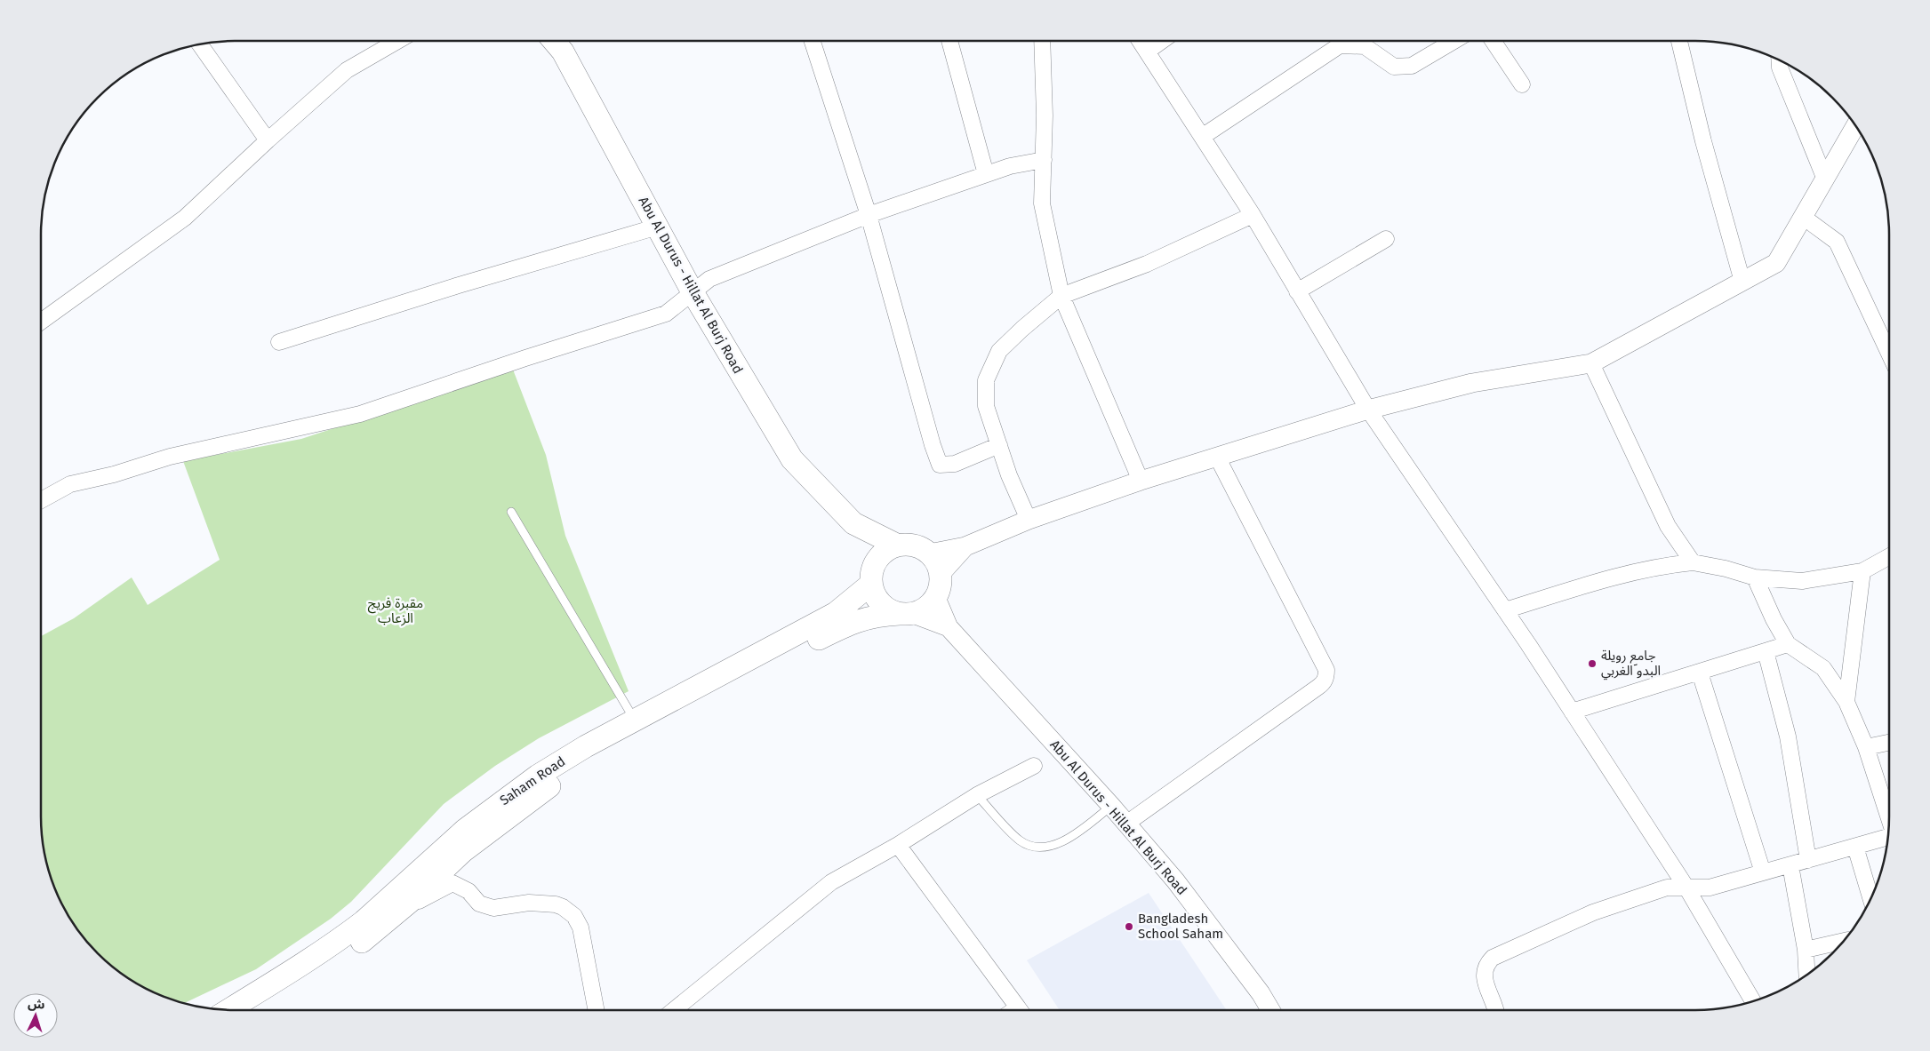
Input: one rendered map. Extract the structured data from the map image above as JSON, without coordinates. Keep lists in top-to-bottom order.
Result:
{
  "streets": {
    "main road": ["Abu Al Durus - Hillat Al Burj Road", "Saham Road"]
  },
  "crossings": [
    ["Abu Al Durus - Hillat Al Burj Road", "Saham Road"]
  ],
  "parks": ["مقبرة فريج الزعاب"],
  "places": ["جامع رويلة البدو الغربي", "Bangladesh School Saham"],
  "north": "top"
}
